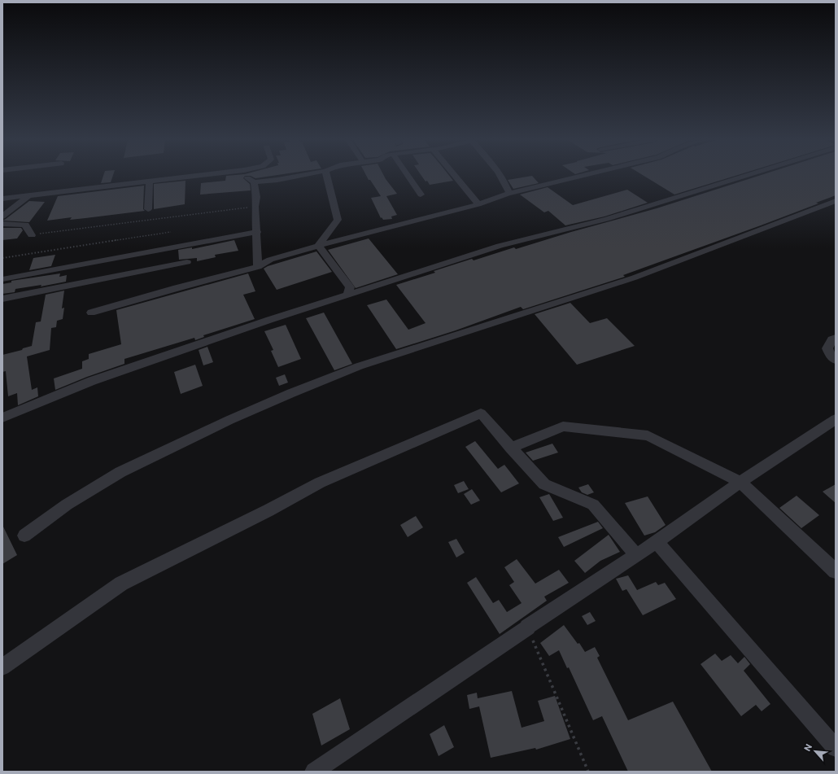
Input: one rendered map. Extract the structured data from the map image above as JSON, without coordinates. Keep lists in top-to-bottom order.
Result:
{
  "north": "top left"
}
